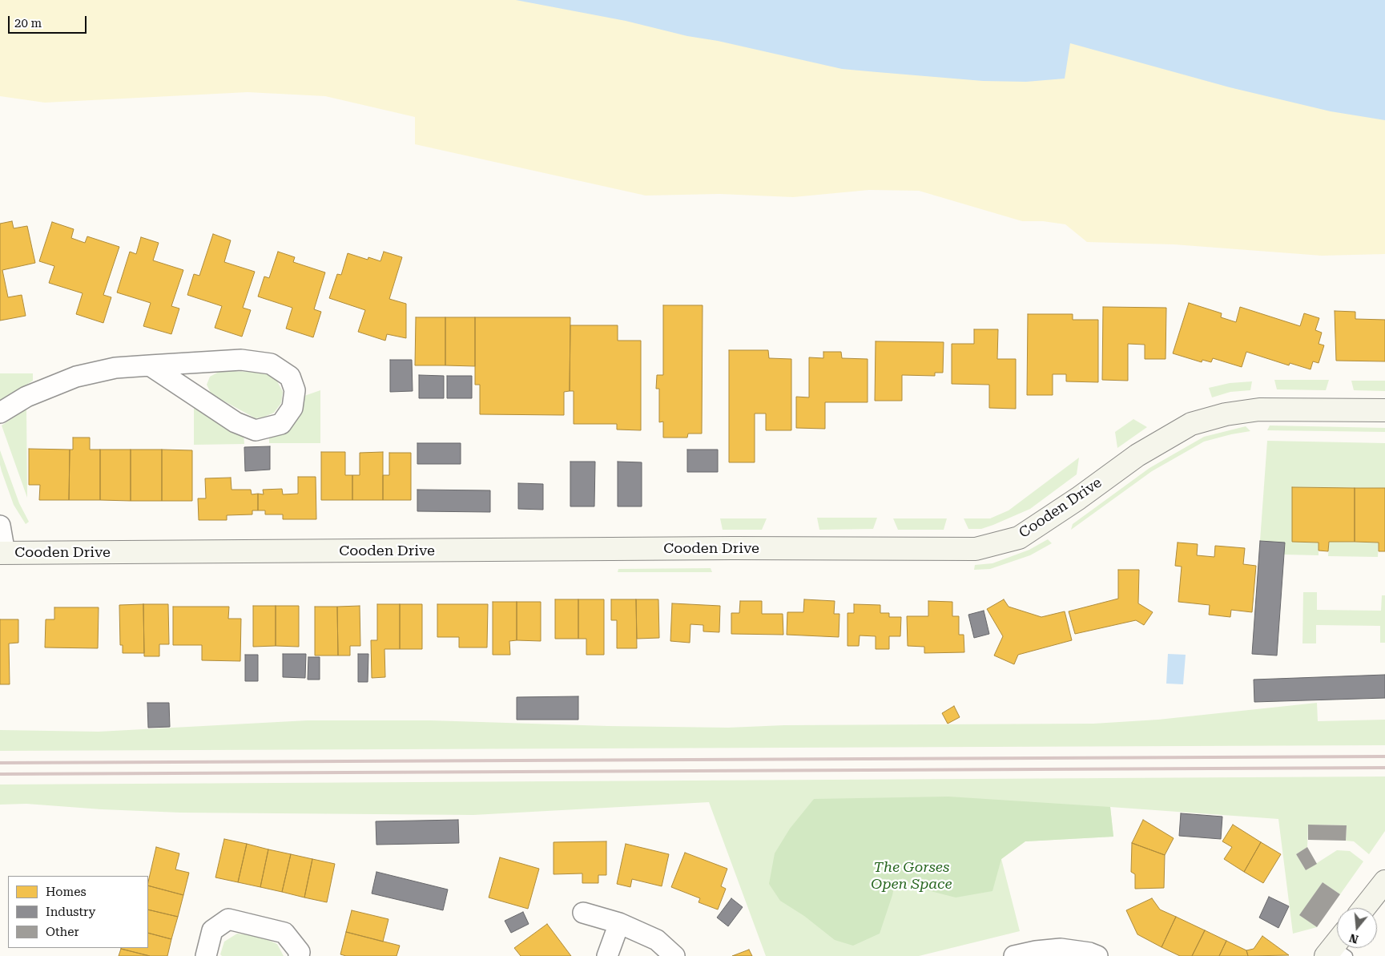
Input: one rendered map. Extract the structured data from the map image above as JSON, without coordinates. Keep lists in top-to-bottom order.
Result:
{
  "streets": {
    "main road": ["Cooden Drive"]
  },
  "parks": ["The Gorses Open Space"],
  "legend": ["Homes", "Industry", "Other"],
  "scale_bar": "20 m",
  "north": "bottom"
}
